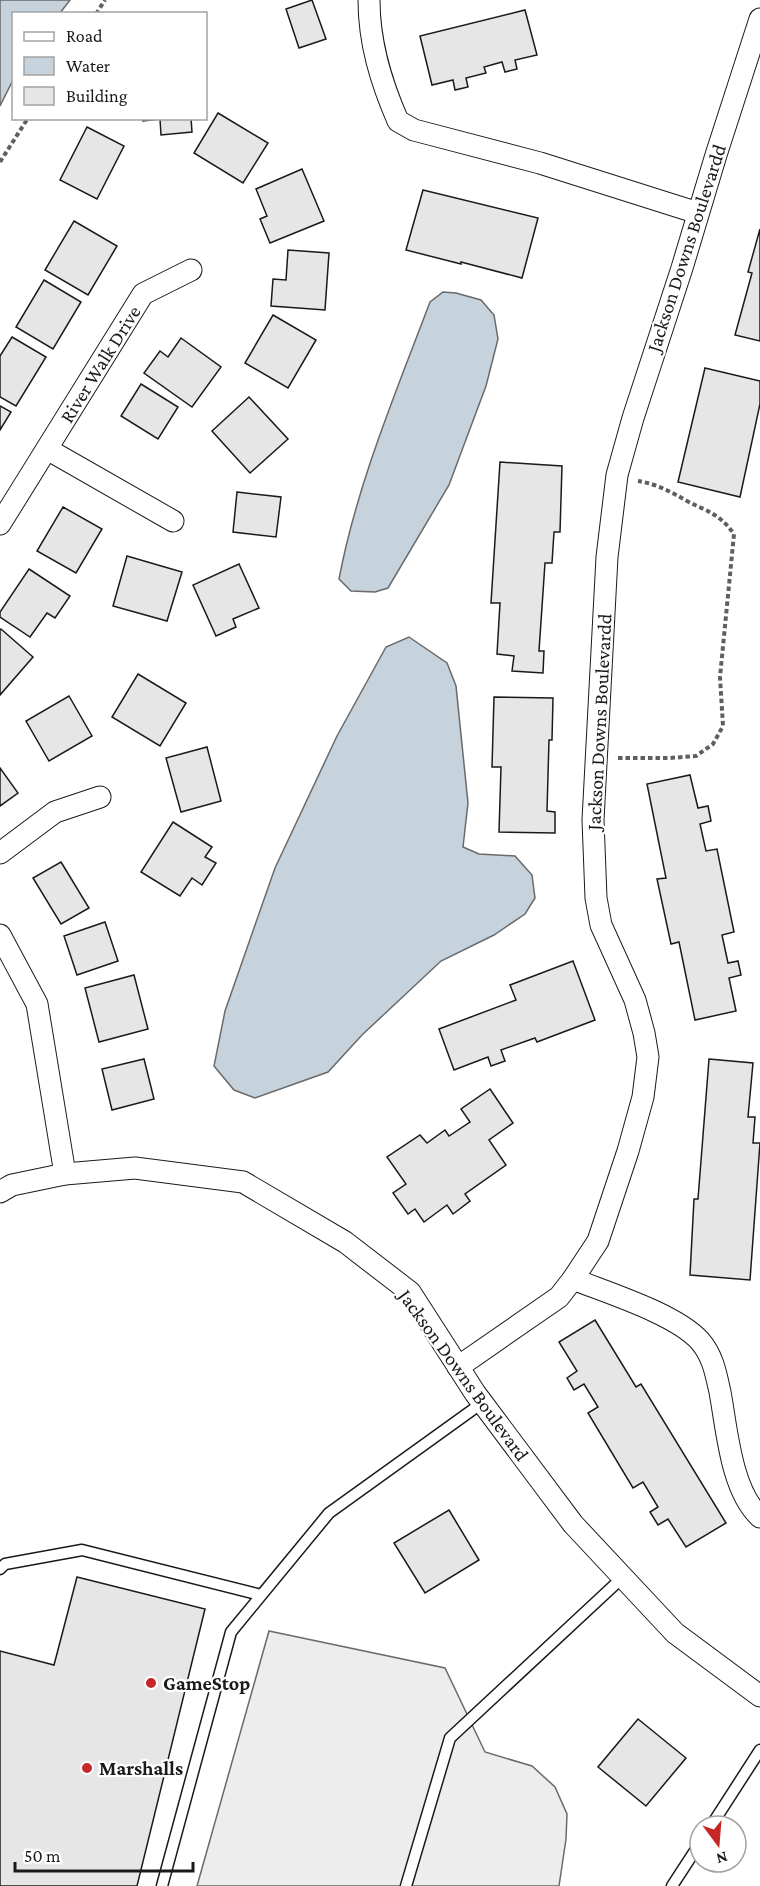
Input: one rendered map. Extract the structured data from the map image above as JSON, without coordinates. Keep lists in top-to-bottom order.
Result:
{
  "streets": {
    "street": ["Jackson Downs Boulevardd", "River Walk Drive", "Jackson Downs Boulevard"]
  },
  "crossings": [
    ["Jackson Downs Boulevardd", "Jackson Downs Boulevard"]
  ],
  "places": ["GameStop", "Marshalls"],
  "legend": ["Road", "Water", "Building"],
  "scale_bar": "50 m",
  "north": "bottom"
}
